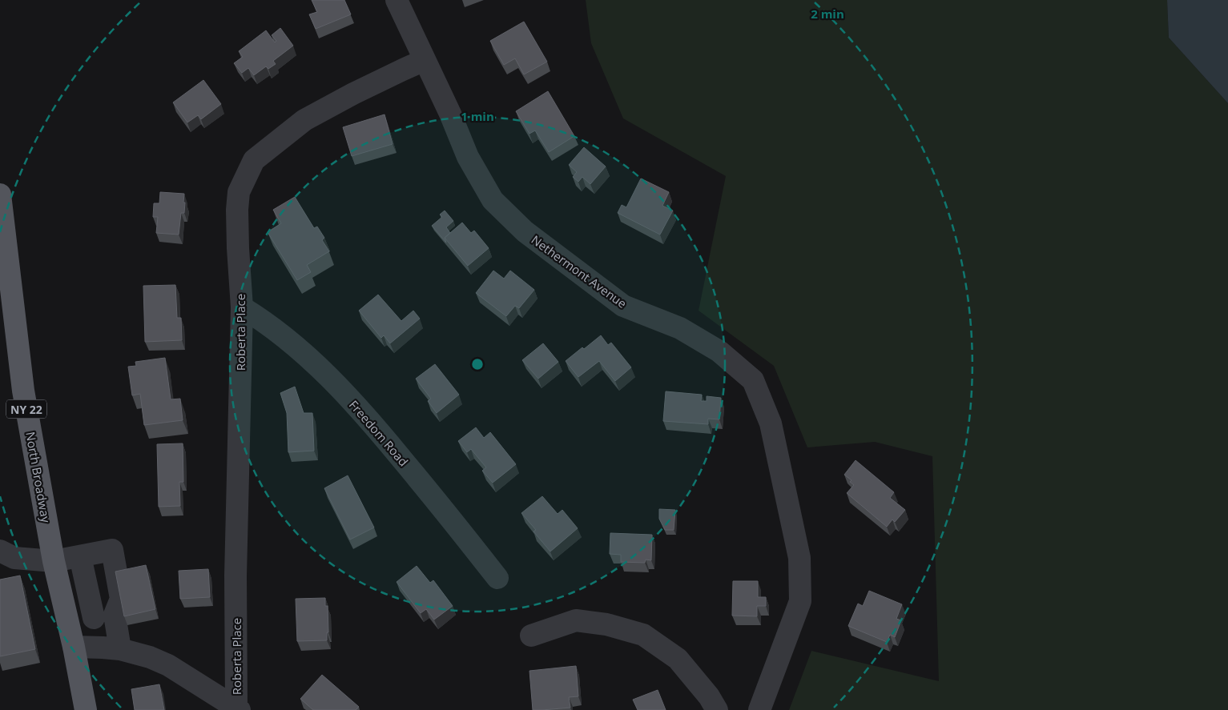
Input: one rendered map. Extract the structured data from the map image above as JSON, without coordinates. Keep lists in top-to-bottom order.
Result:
{
  "streets": {
    "main road": ["NY 22", "North Broadway"],
    "street": ["Nethermont Avenue", "Roberta Place", "Freedom Road"]
  },
  "crossings": [
    ["Nethermont Avenue", "Roberta Place"],
    ["Roberta Place", "Freedom Road"]
  ],
  "rings": ["2 min", "1 min"]
}
